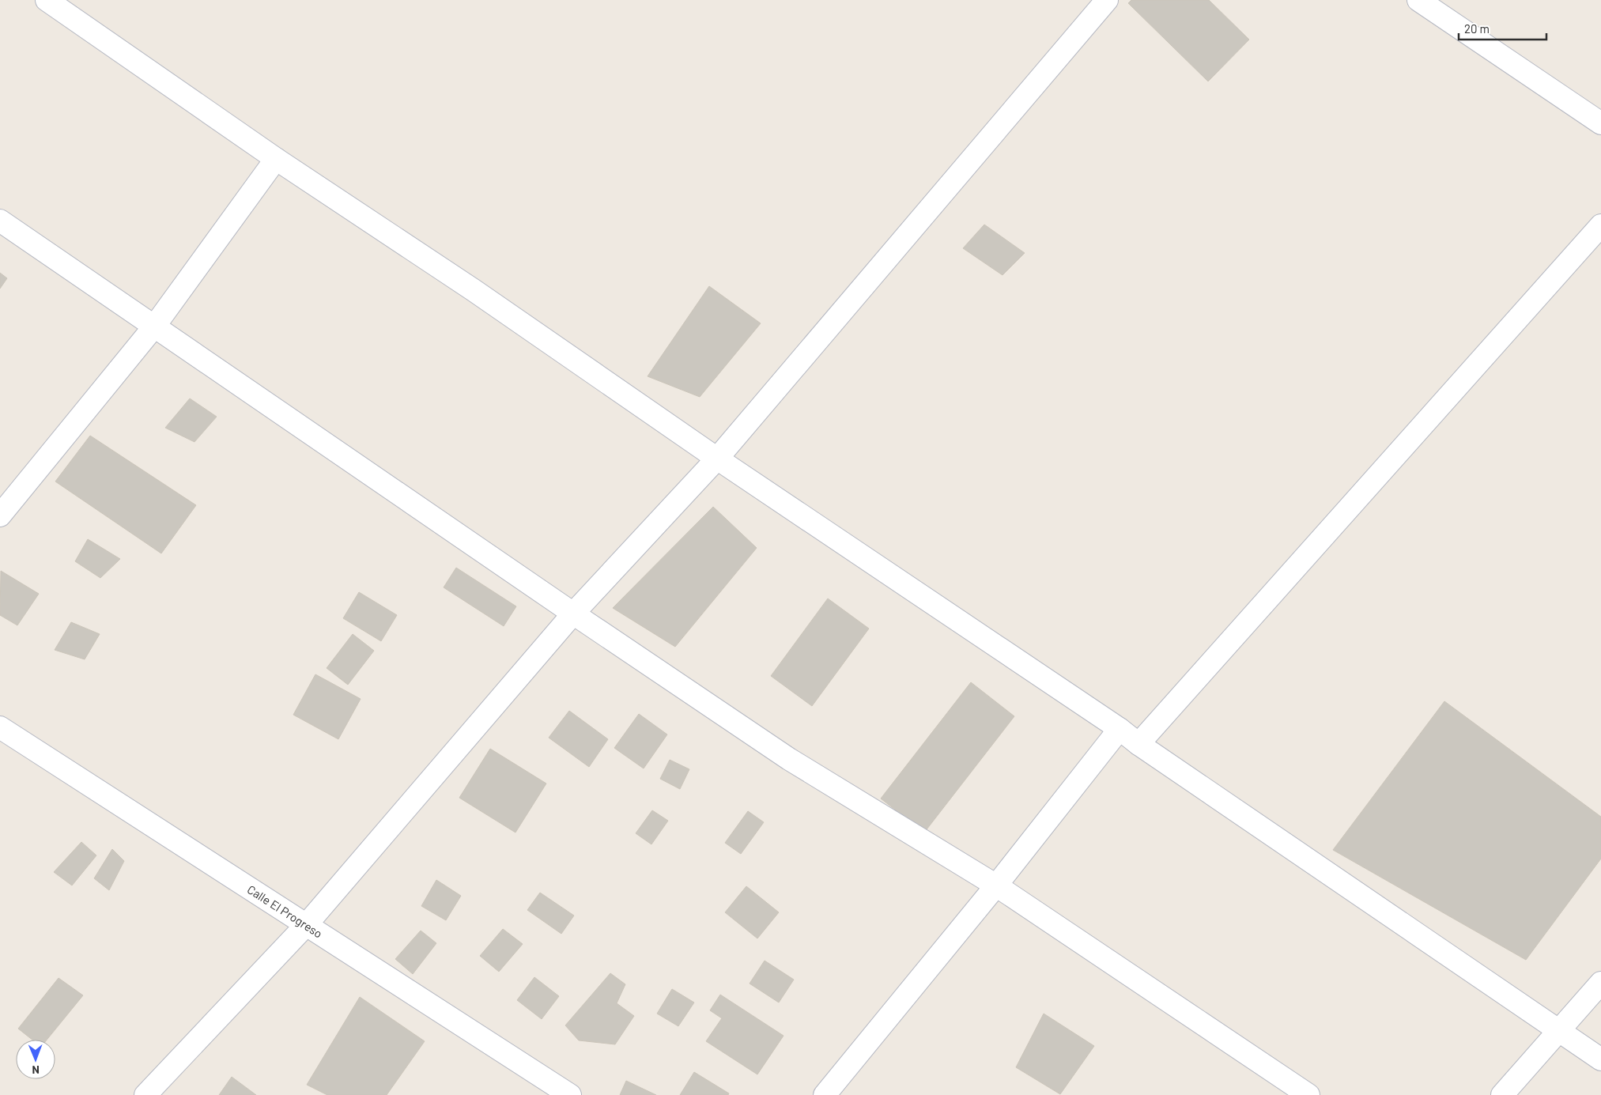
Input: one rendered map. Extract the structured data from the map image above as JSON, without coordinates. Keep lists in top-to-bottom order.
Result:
{
  "streets": {
    "street": ["Calle El Progreso"]
  },
  "scale_bar": "20 m",
  "north": "bottom"
}
